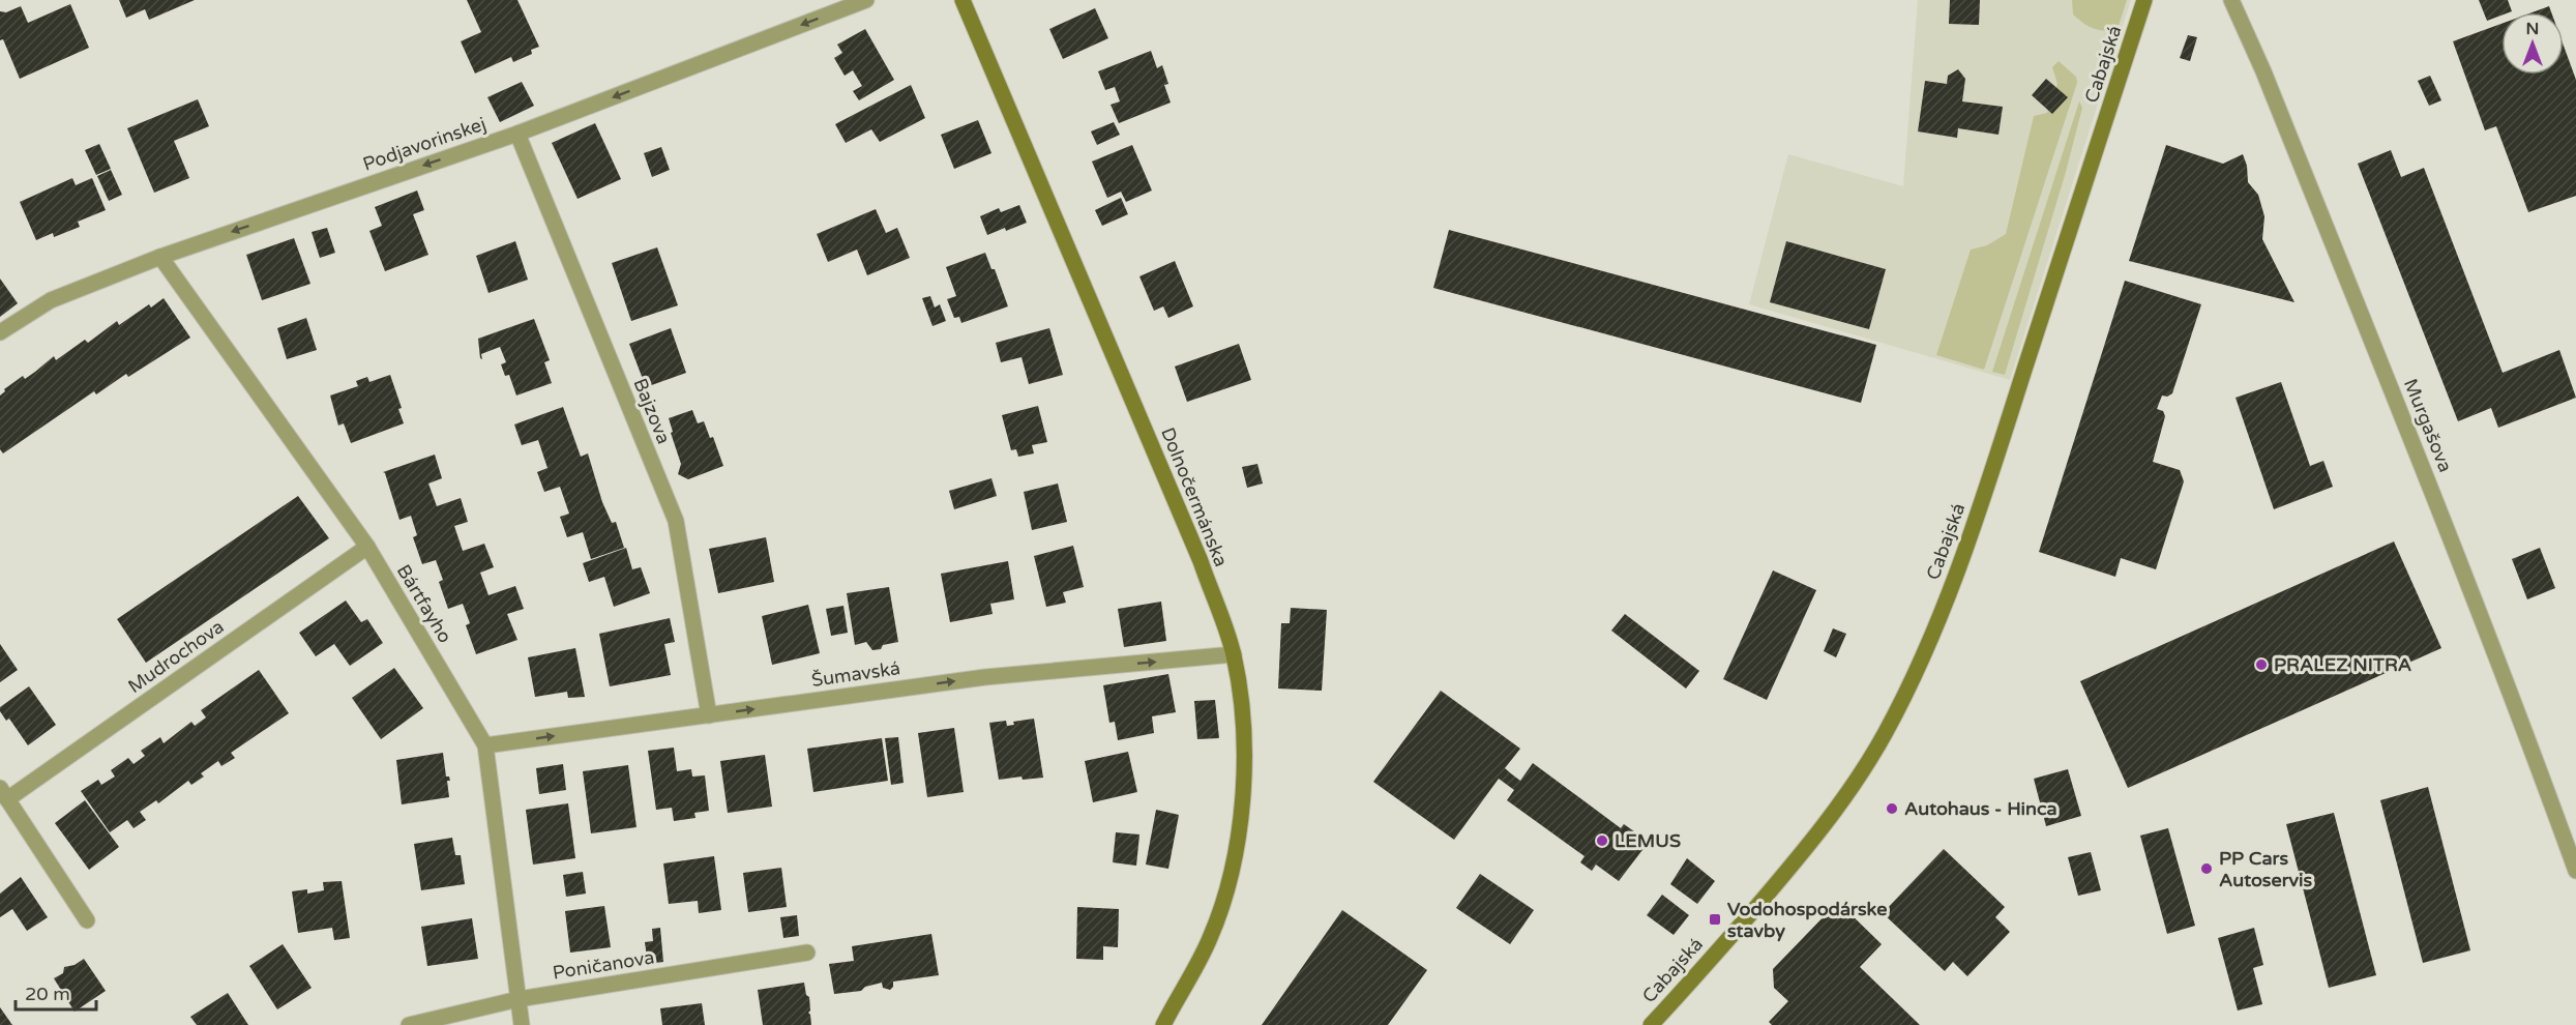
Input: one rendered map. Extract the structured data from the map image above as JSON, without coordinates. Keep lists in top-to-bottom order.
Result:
{
  "streets": {
    "main road": ["Cabajská", "Dolnočermánska"],
    "street": [
      "Podjavorinskej",
      "Bajzova",
      "Murgašova",
      "Bártfayho",
      "Mudrochova",
      "Šumavská",
      "Poničanova"
    ]
  },
  "crossings": [
    ["Podjavorinskej", "Bajzova"],
    ["Podjavorinskej", "Bártfayho"],
    ["Bajzova", "Šumavská"],
    ["Dolnočermánska", "Šumavská"],
    ["Bártfayho", "Mudrochova"],
    ["Bártfayho", "Šumavská"],
    ["Bártfayho", "Poničanova"]
  ],
  "one_way": ["Podjavorinskej", "Šumavská"],
  "places": {
    "other": [
      "PRALEZ NITRA",
      "Autohaus - Hinca",
      "LEMUS",
      "PP Cars Autoservis"
    ],
    "transit": ["Vodohospodárske stavby"]
  },
  "scale_bar": "20 m",
  "north": "top"
}
